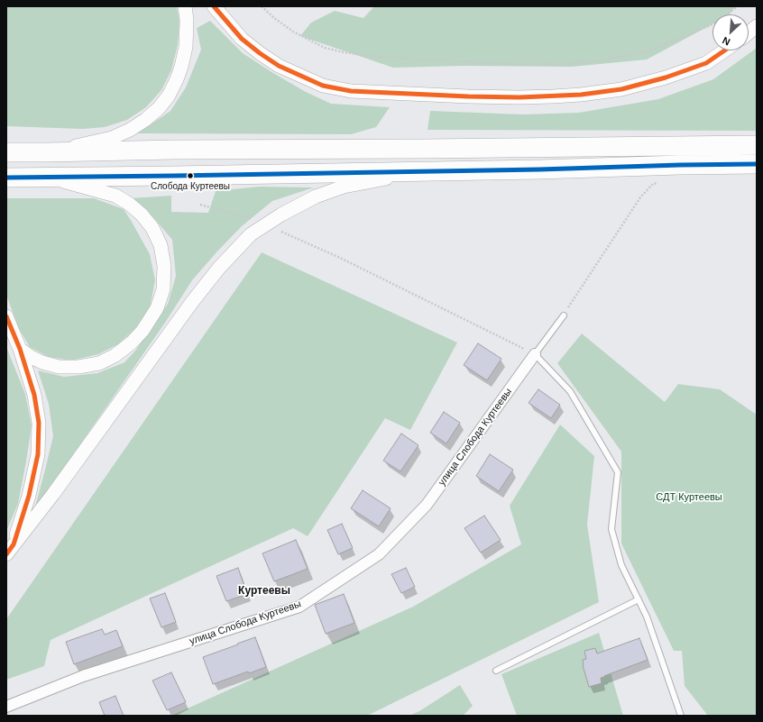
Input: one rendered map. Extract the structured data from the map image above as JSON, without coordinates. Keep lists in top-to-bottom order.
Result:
{
  "streets": {
    "street": ["улица Слобода Куртеевы"]
  },
  "districts": ["Куртеевы"],
  "parks": ["СДТ Куртеевы"],
  "places": ["Слобода Куртеевы"],
  "north": "bottom left"
}
